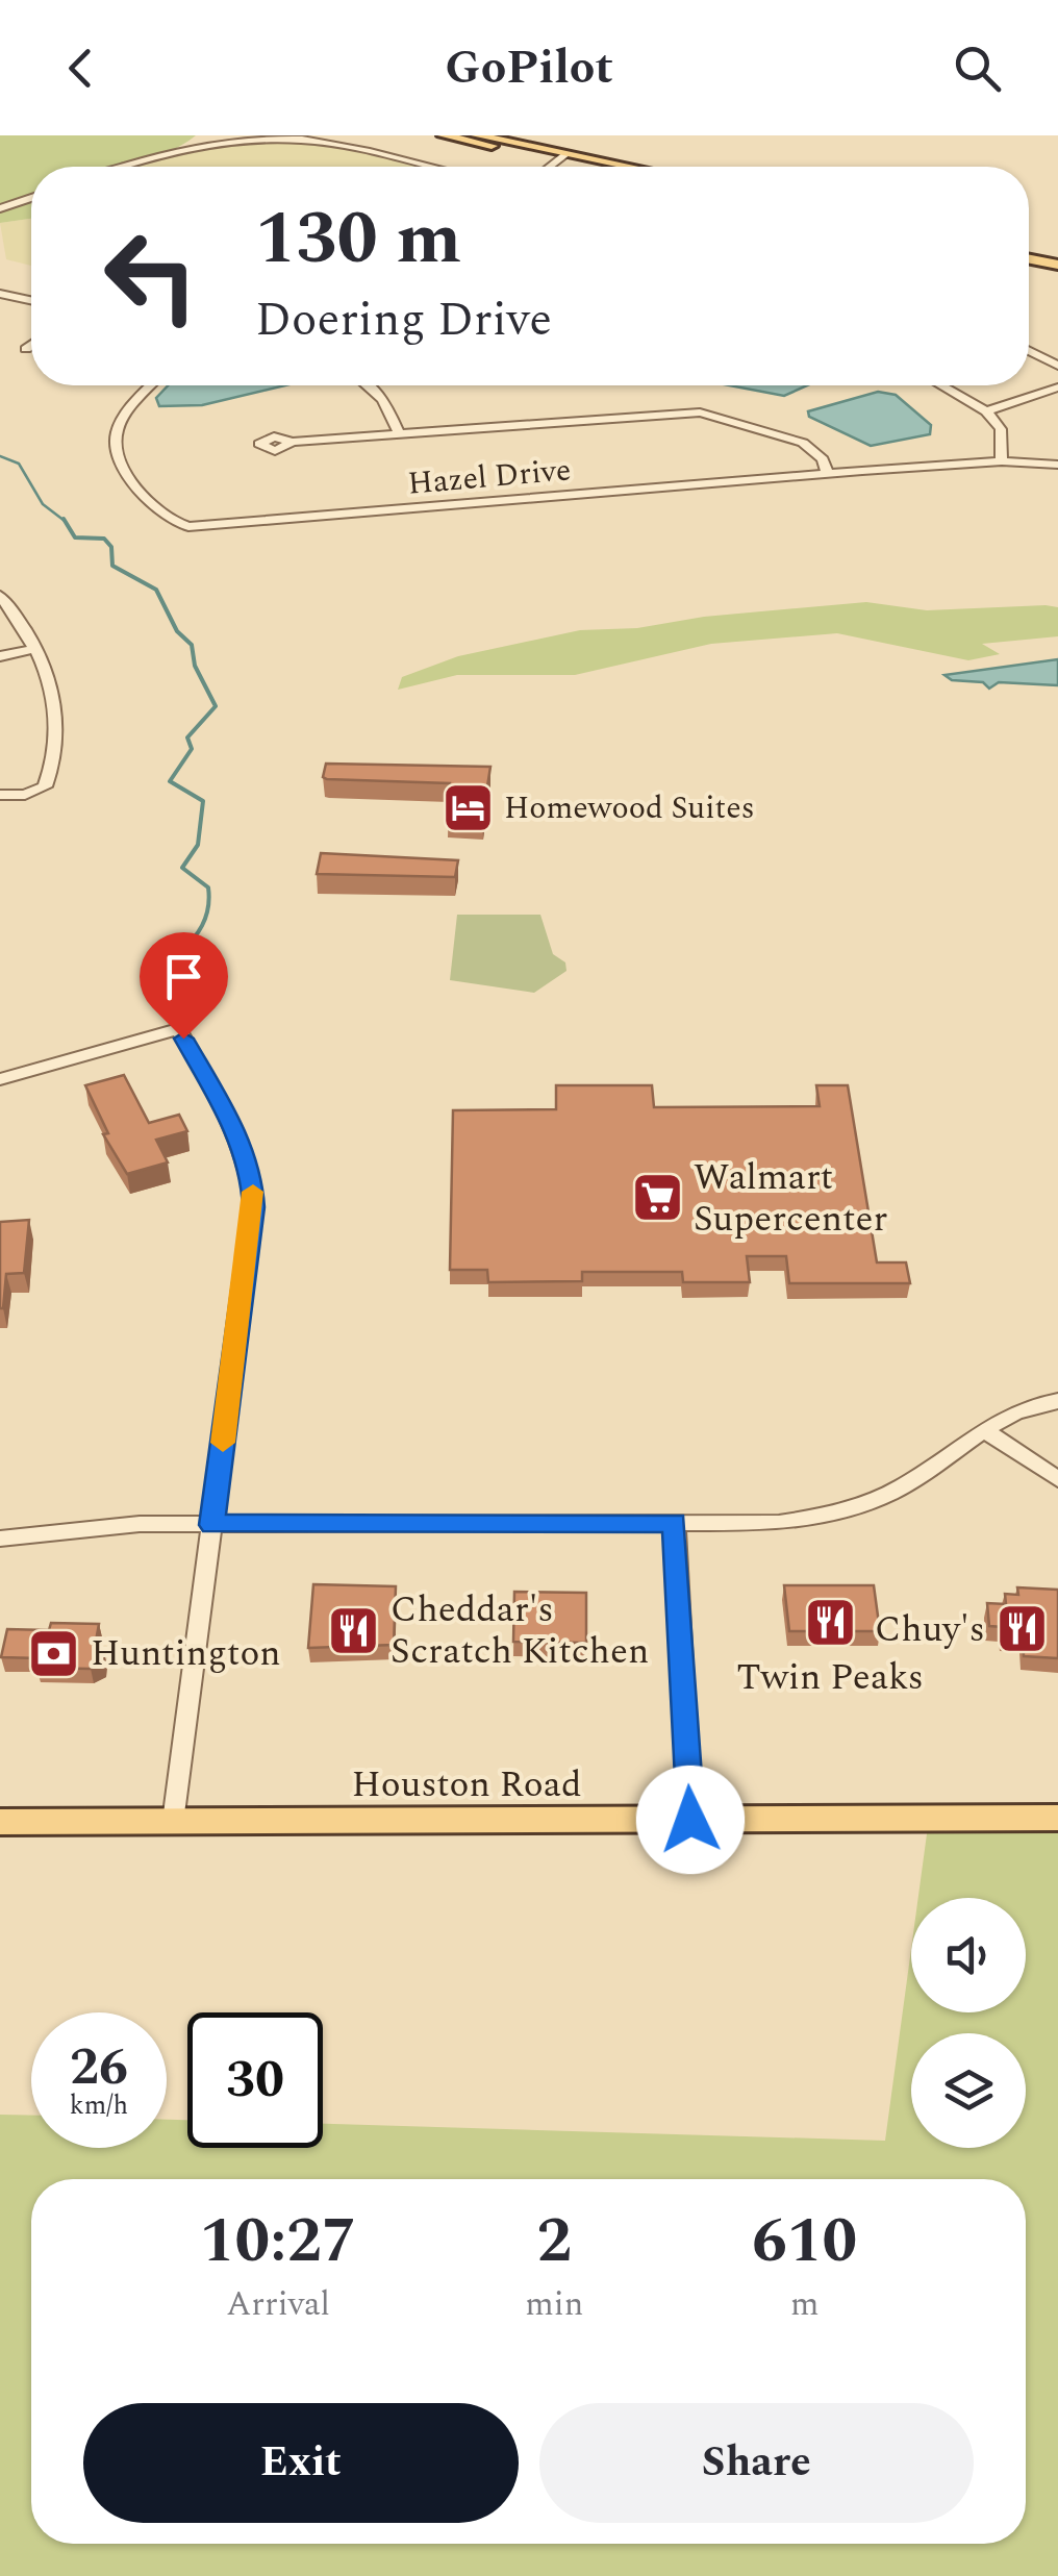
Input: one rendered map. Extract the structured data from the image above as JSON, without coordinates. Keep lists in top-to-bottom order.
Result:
{
  "streets": {
    "main road": ["Houston Road"],
    "street": ["Hazel Drive"]
  },
  "places": {
    "hotel": ["Homewood Suites"],
    "supermarket": ["Walmart Supercenter"],
    "restaurant": ["Twin Peaks", "Chuy's", "Cheddar's Scratch Kitchen"],
    "bank": ["Huntington"]
  },
  "page": {
    "header": "GoPilot",
    "turn": ["130 m", "Doering Drive"],
    "speed": "26 km/h",
    "limit": "30",
    "eta": [
      "10:27",
      "Arrival",
      "2",
      "min",
      "610",
      "m"
    ],
    "buttons": ["Exit", "Share"]
  }
}
